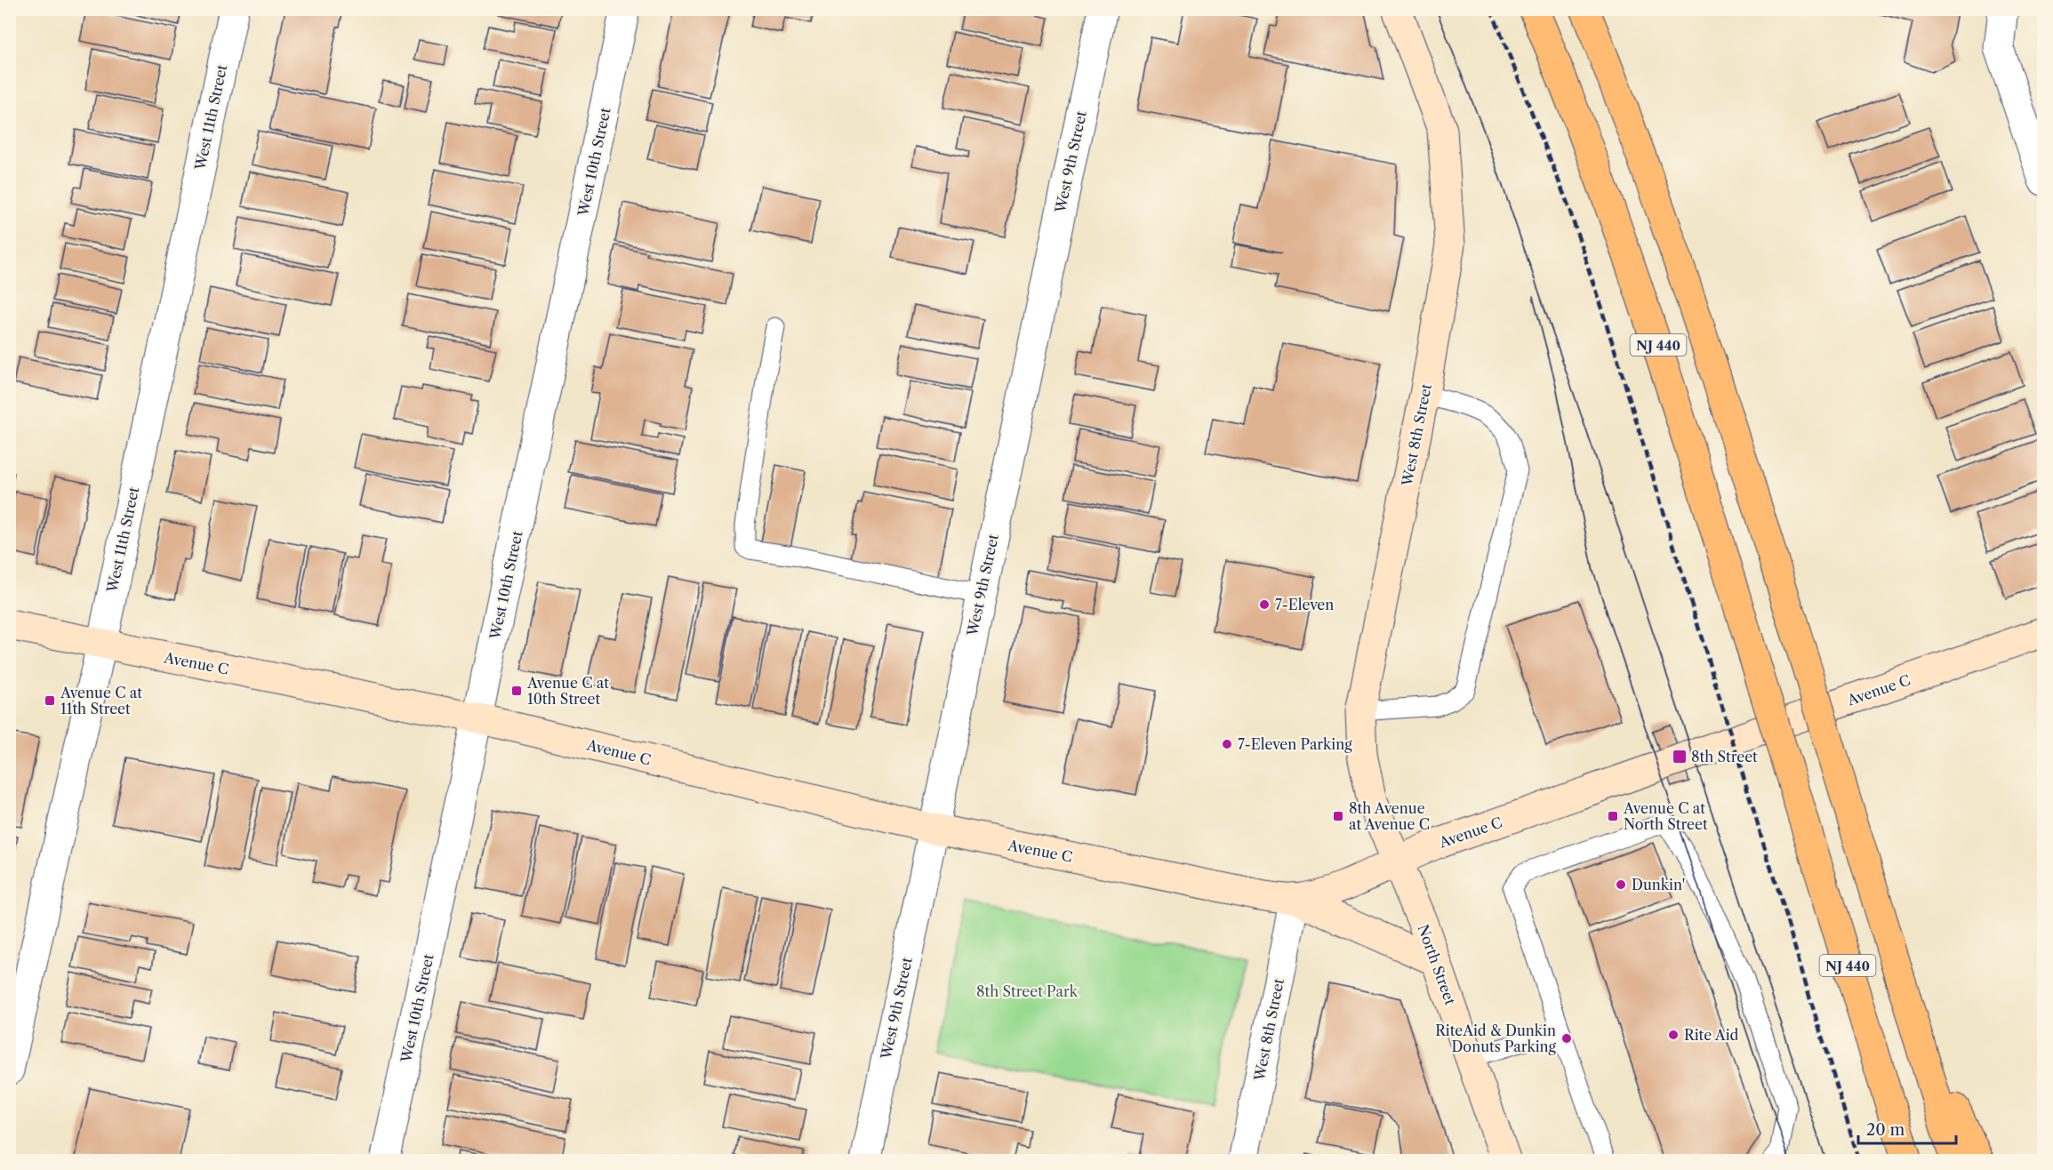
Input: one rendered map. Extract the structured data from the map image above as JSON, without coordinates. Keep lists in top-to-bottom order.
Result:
{
  "streets": {
    "highway": ["NJ 440"],
    "main road": ["West 8th Street", "Avenue C", "North Street"],
    "street": ["West 11th Street", "West 10th Street", "West 9th Street"]
  },
  "crossings": [
    ["West 11th Street", "Avenue C"],
    ["West 10th Street", "Avenue C"],
    ["West 9th Street", "Avenue C"],
    ["West 8th Street", "Avenue C"],
    ["West 8th Street", "North Street"],
    ["Avenue C", "North Street"]
  ],
  "parks": ["8th Street Park"],
  "places": {
    "other": [
      "7-Eleven",
      "7-Eleven Parking",
      "Dunkin'",
      "Rite Aid",
      "RiteAid & Dunkin Donuts Parking"
    ],
    "transit": [
      "Avenue C at 10th Street",
      "Avenue C at 11th Street",
      "8th Street",
      "8th Avenue at Avenue C",
      "Avenue C at North Street"
    ]
  },
  "scale_bar": "20 m"
}
